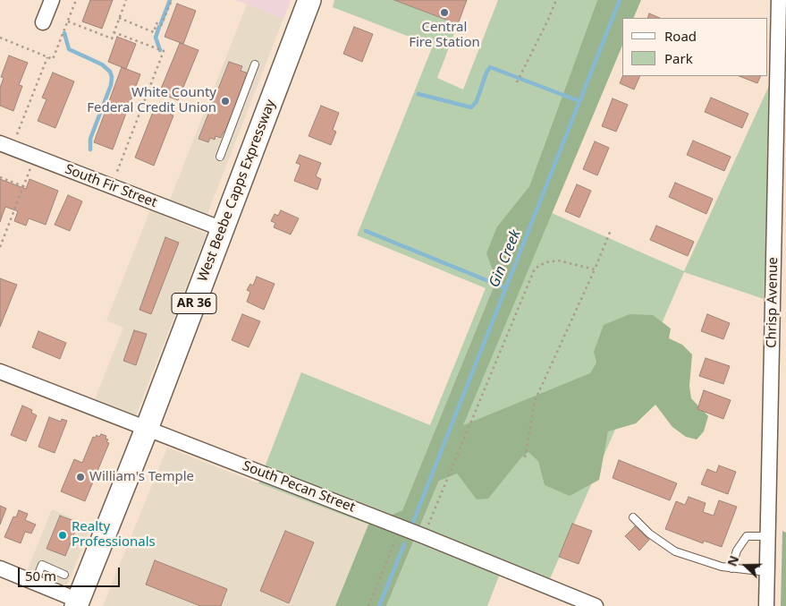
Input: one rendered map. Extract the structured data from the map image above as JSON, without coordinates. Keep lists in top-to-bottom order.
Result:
{
  "streets": {
    "main road": ["West Beebe Capps Expressway", "AR 36"],
    "street": ["South Fir Street", "Chrisp Avenue", "South Pecan Street"]
  },
  "crossings": [
    ["South Fir Street", "West Beebe Capps Expressway"],
    ["West Beebe Capps Expressway", "South Pecan Street"]
  ],
  "water": ["Gin Creek"],
  "places": [
    "Central Fire Station",
    "White County Federal Credit Union",
    "William's Temple",
    "Realty Professionals"
  ],
  "legend": ["Road", "Park"],
  "scale_bar": "50 m",
  "north": "left"
}
